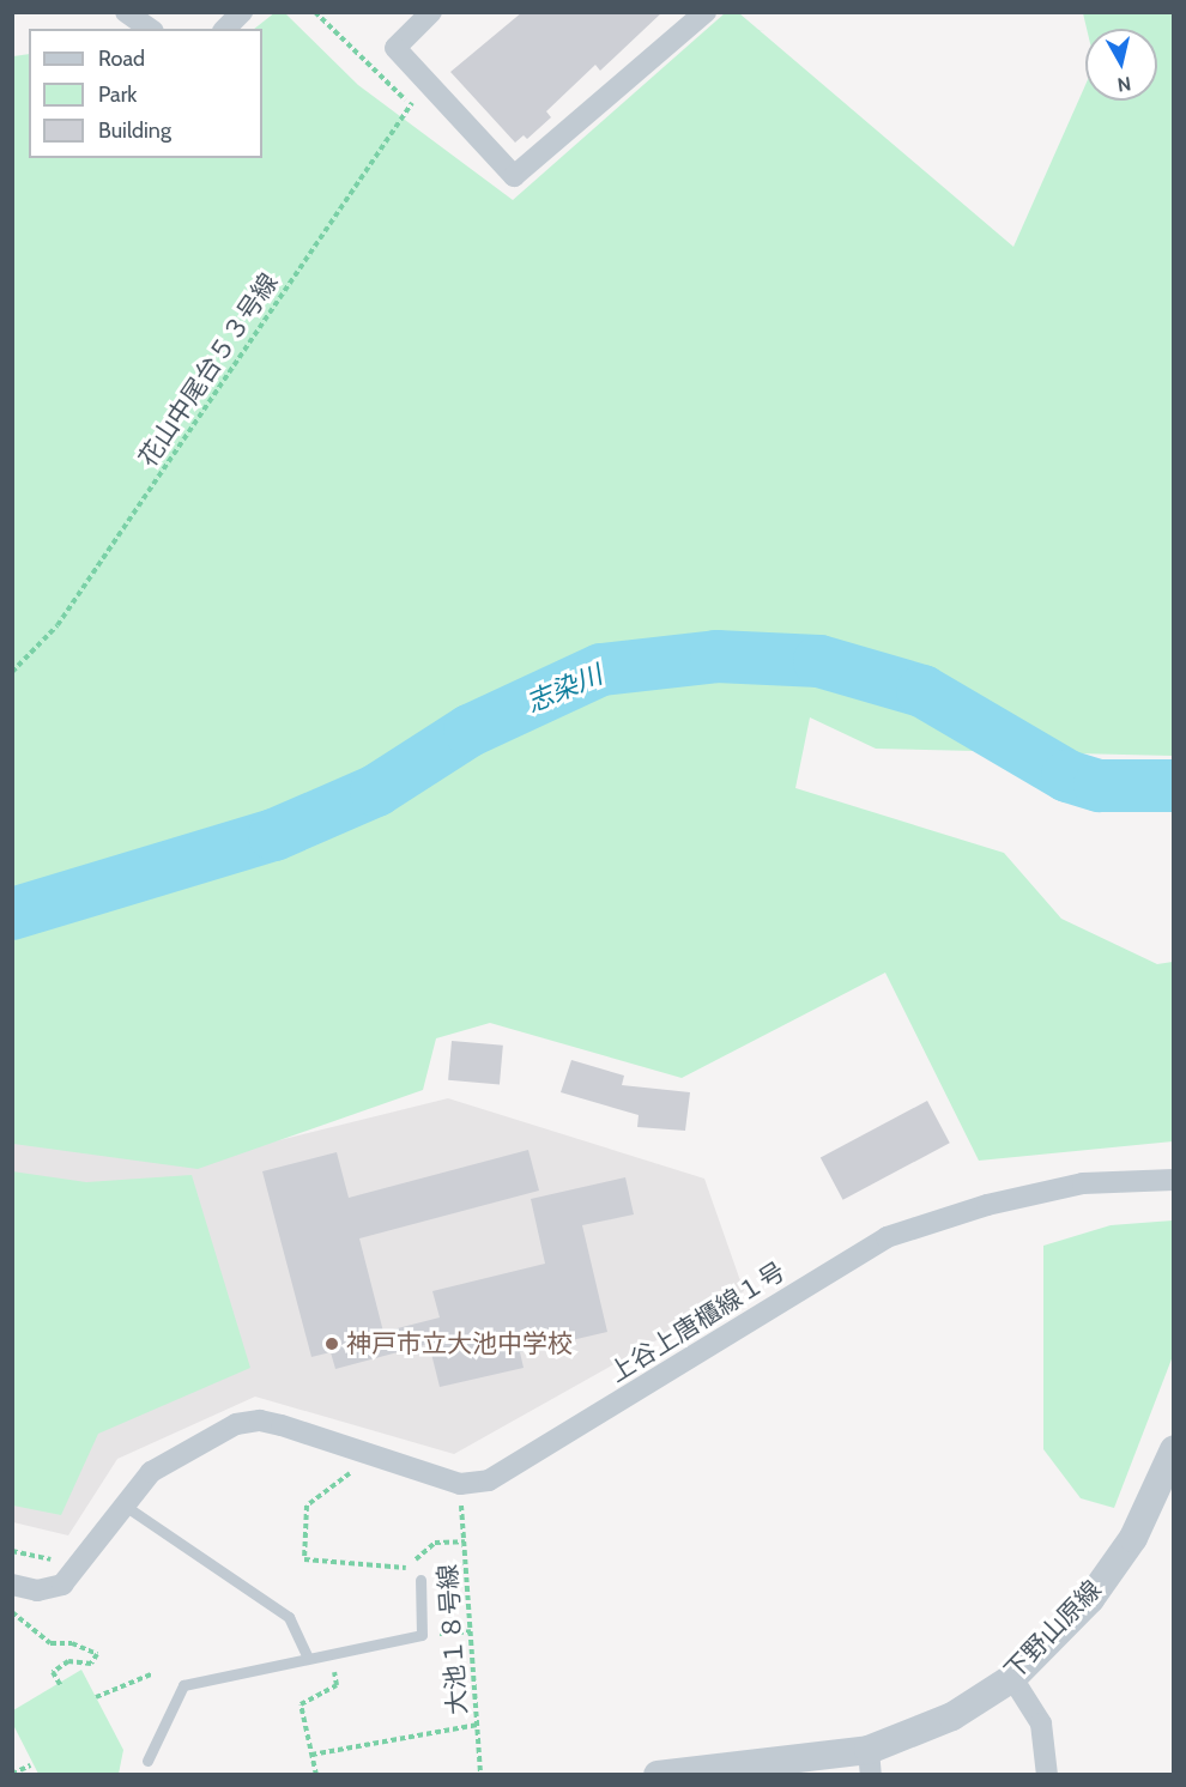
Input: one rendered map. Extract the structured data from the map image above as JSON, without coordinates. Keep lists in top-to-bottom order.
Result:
{
  "streets": {
    "street": ["上谷上唐櫃線１号", "下野山原線"],
    "path": ["花山中尾台５３号線", "大池１８号線"]
  },
  "water": ["志染川"],
  "places": ["神戸市立大池中学校"],
  "legend": ["Road", "Park", "Building"],
  "north": "bottom"
}
